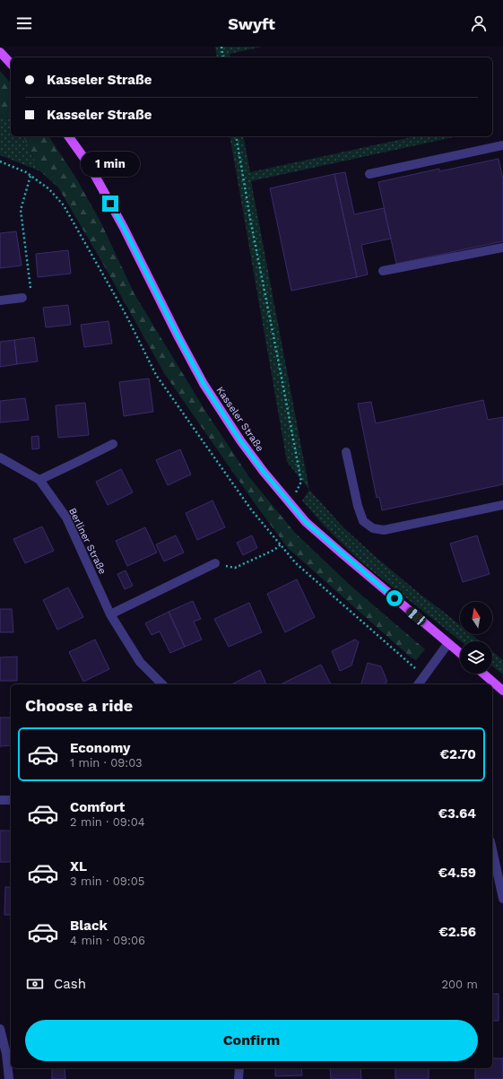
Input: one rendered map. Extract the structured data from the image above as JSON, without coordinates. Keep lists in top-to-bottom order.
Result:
{
  "streets": {
    "main road": ["Kasseler Straße"],
    "street": ["Berliner Straße"]
  },
  "north": "top",
  "page": {
    "header": "Swyft",
    "banner": ["Kasseler Straße", "Kasseler Straße"],
    "bubble": "1 min",
    "heading": "Choose a ride",
    "list": [
      {
        "name": "Economy",
        "note": "1 min · 09:03",
        "value": "€2.70"
      },
      {
        "name": "Comfort",
        "note": "2 min · 09:04",
        "value": "€3.64"
      },
      {
        "name": "XL",
        "note": "3 min · 09:05",
        "value": "€4.59"
      },
      {
        "name": "Black",
        "note": "4 min · 09:06",
        "value": "€2.56"
      }
    ],
    "pay": ["Cash", "200 m"],
    "buttons": "Confirm"
  }
}
